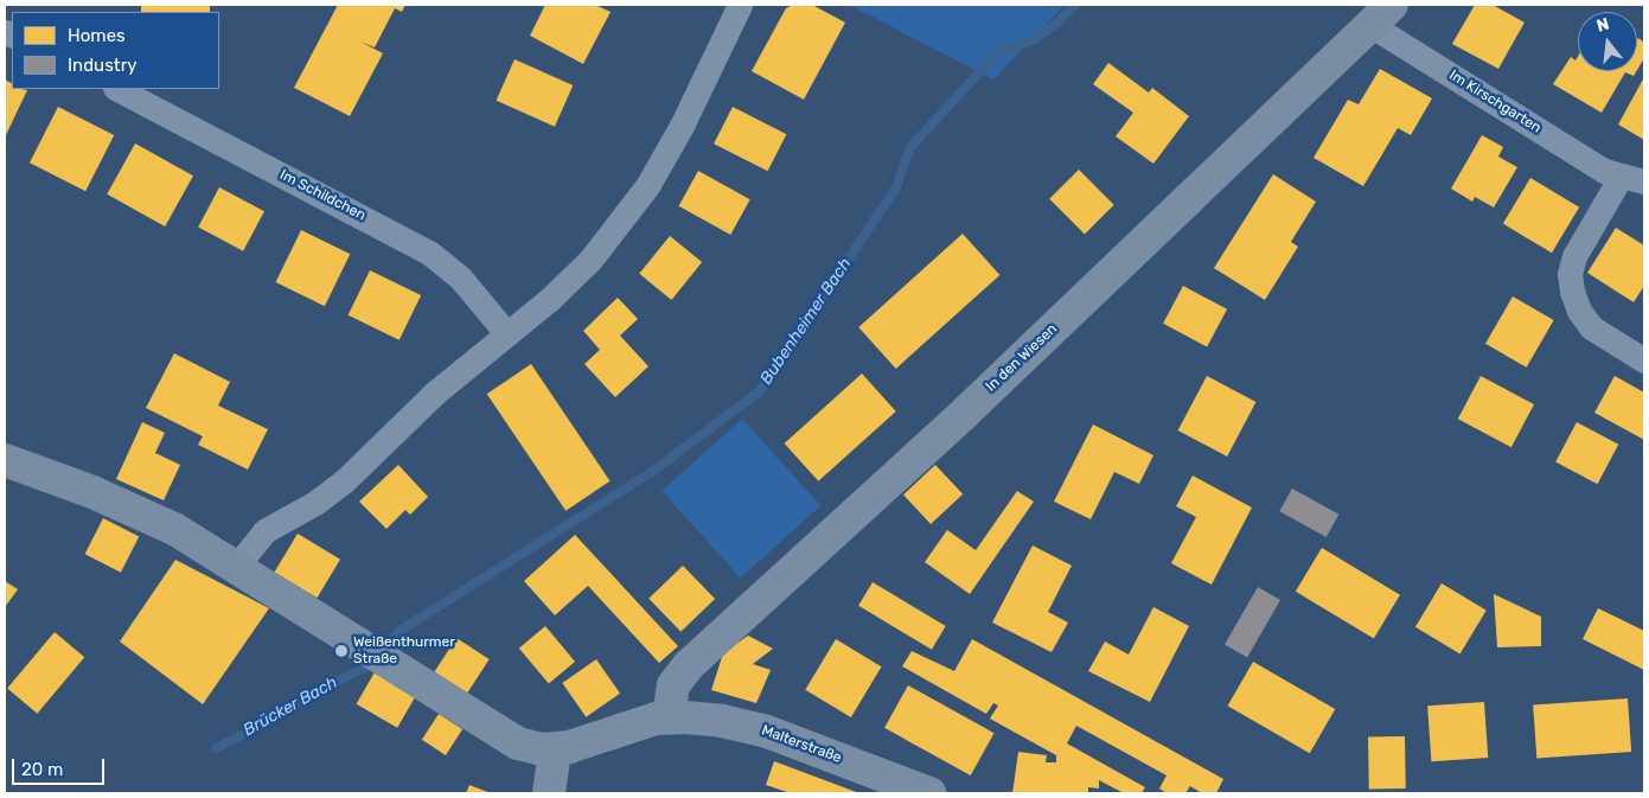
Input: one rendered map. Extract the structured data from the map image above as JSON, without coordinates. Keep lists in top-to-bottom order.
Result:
{
  "streets": {
    "street": [
      "Im Kirschgarten",
      "Im Schildchen",
      "In den Wiesen",
      "Malterstraße"
    ]
  },
  "crossings": [
    ["Im Kirschgarten", "In den Wiesen"],
    ["In den Wiesen", "Malterstraße"]
  ],
  "water": ["Bubenheimer Bach", "Brücker Bach"],
  "places": ["Weißenthurmer Straße"],
  "legend": ["Homes", "Industry"],
  "scale_bar": "20 m",
  "north": "top"
}
